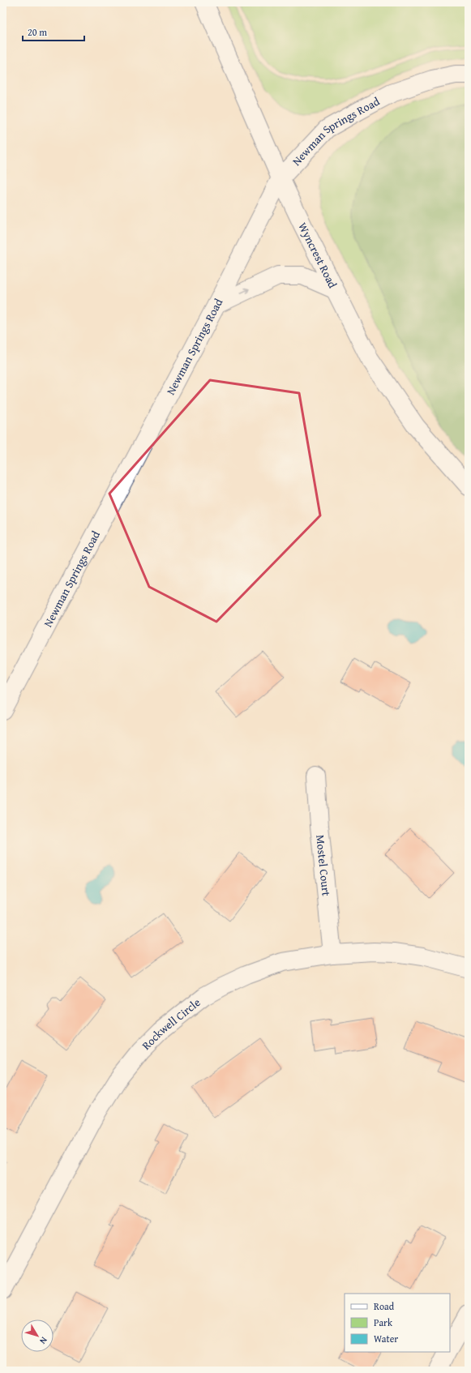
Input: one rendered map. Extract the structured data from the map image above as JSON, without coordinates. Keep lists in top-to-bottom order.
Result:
{
  "streets": {
    "street": [
      "Newman Springs Road",
      "Wyncrest Road",
      "Mostel Court",
      "Rockwell Circle"
    ]
  },
  "crossings": [
    ["Newman Springs Road", "Wyncrest Road"],
    ["Mostel Court", "Rockwell Circle"]
  ],
  "legend": ["Road", "Park", "Water"],
  "scale_bar": "20 m",
  "north": "bottom right"
}
